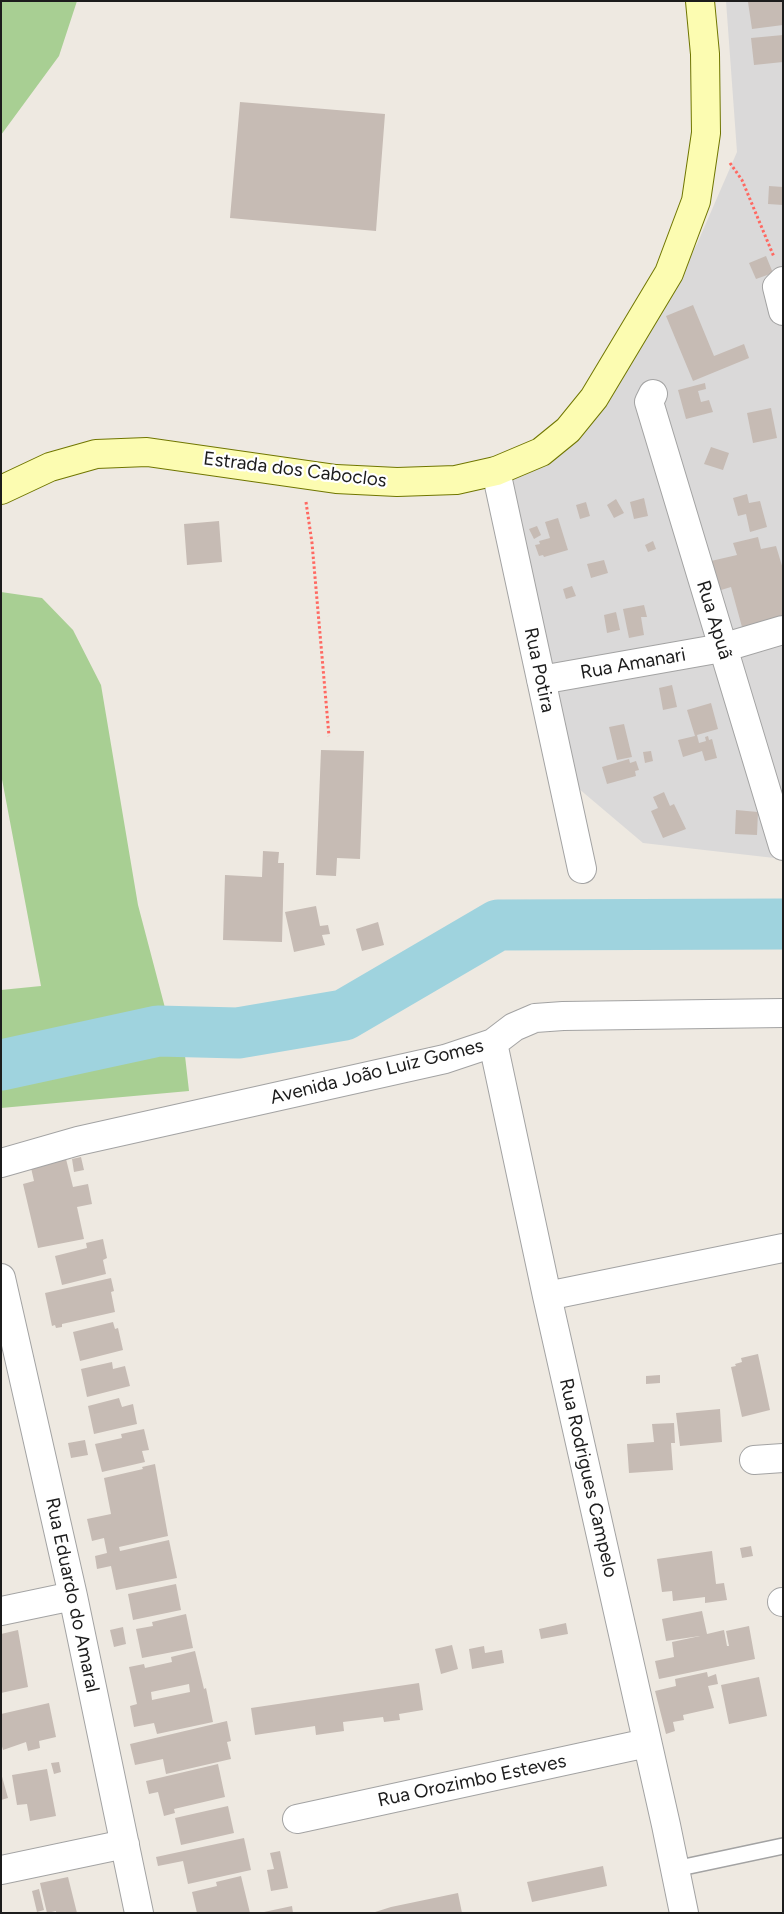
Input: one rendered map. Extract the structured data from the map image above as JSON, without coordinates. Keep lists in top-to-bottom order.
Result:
{
  "streets": {
    "street": [
      "Estrada dos Caboclos",
      "Rua Apuã",
      "Rua Amanari",
      "Rua Potira",
      "Avenida João Luiz Gomes",
      "Rua Rodrigues Campelo",
      "Rua Eduardo do Amaral",
      "Rua Orozimbo Esteves"
    ]
  },
  "crossings": [
    ["Estrada dos Caboclos", "Rua Potira"],
    ["Rua Apuã", "Rua Amanari"],
    ["Rua Amanari", "Rua Potira"],
    ["Avenida João Luiz Gomes", "Rua Rodrigues Campelo"],
    ["Rua Rodrigues Campelo", "Rua Orozimbo Esteves"]
  ]
}
